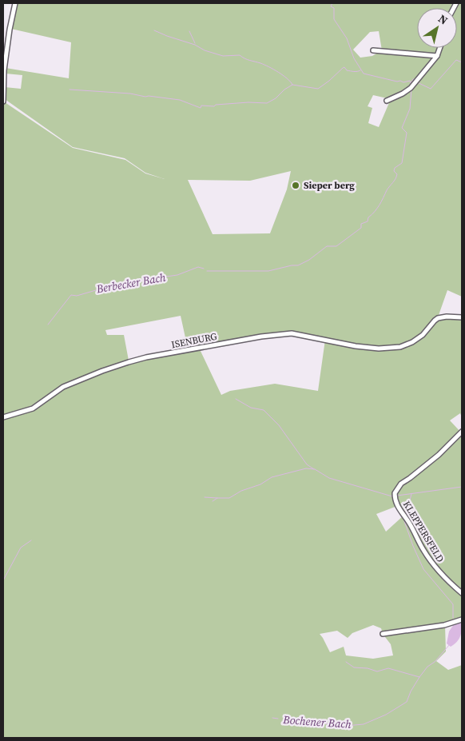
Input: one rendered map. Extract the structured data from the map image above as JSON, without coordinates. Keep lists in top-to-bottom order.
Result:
{
  "streets": {
    "street": ["ISENBURG", "KLEPPERSFELD"]
  },
  "water": ["Berbecker Bach", "Bochener Bach"],
  "places": ["Sieper berg"],
  "north": "top right"
}
